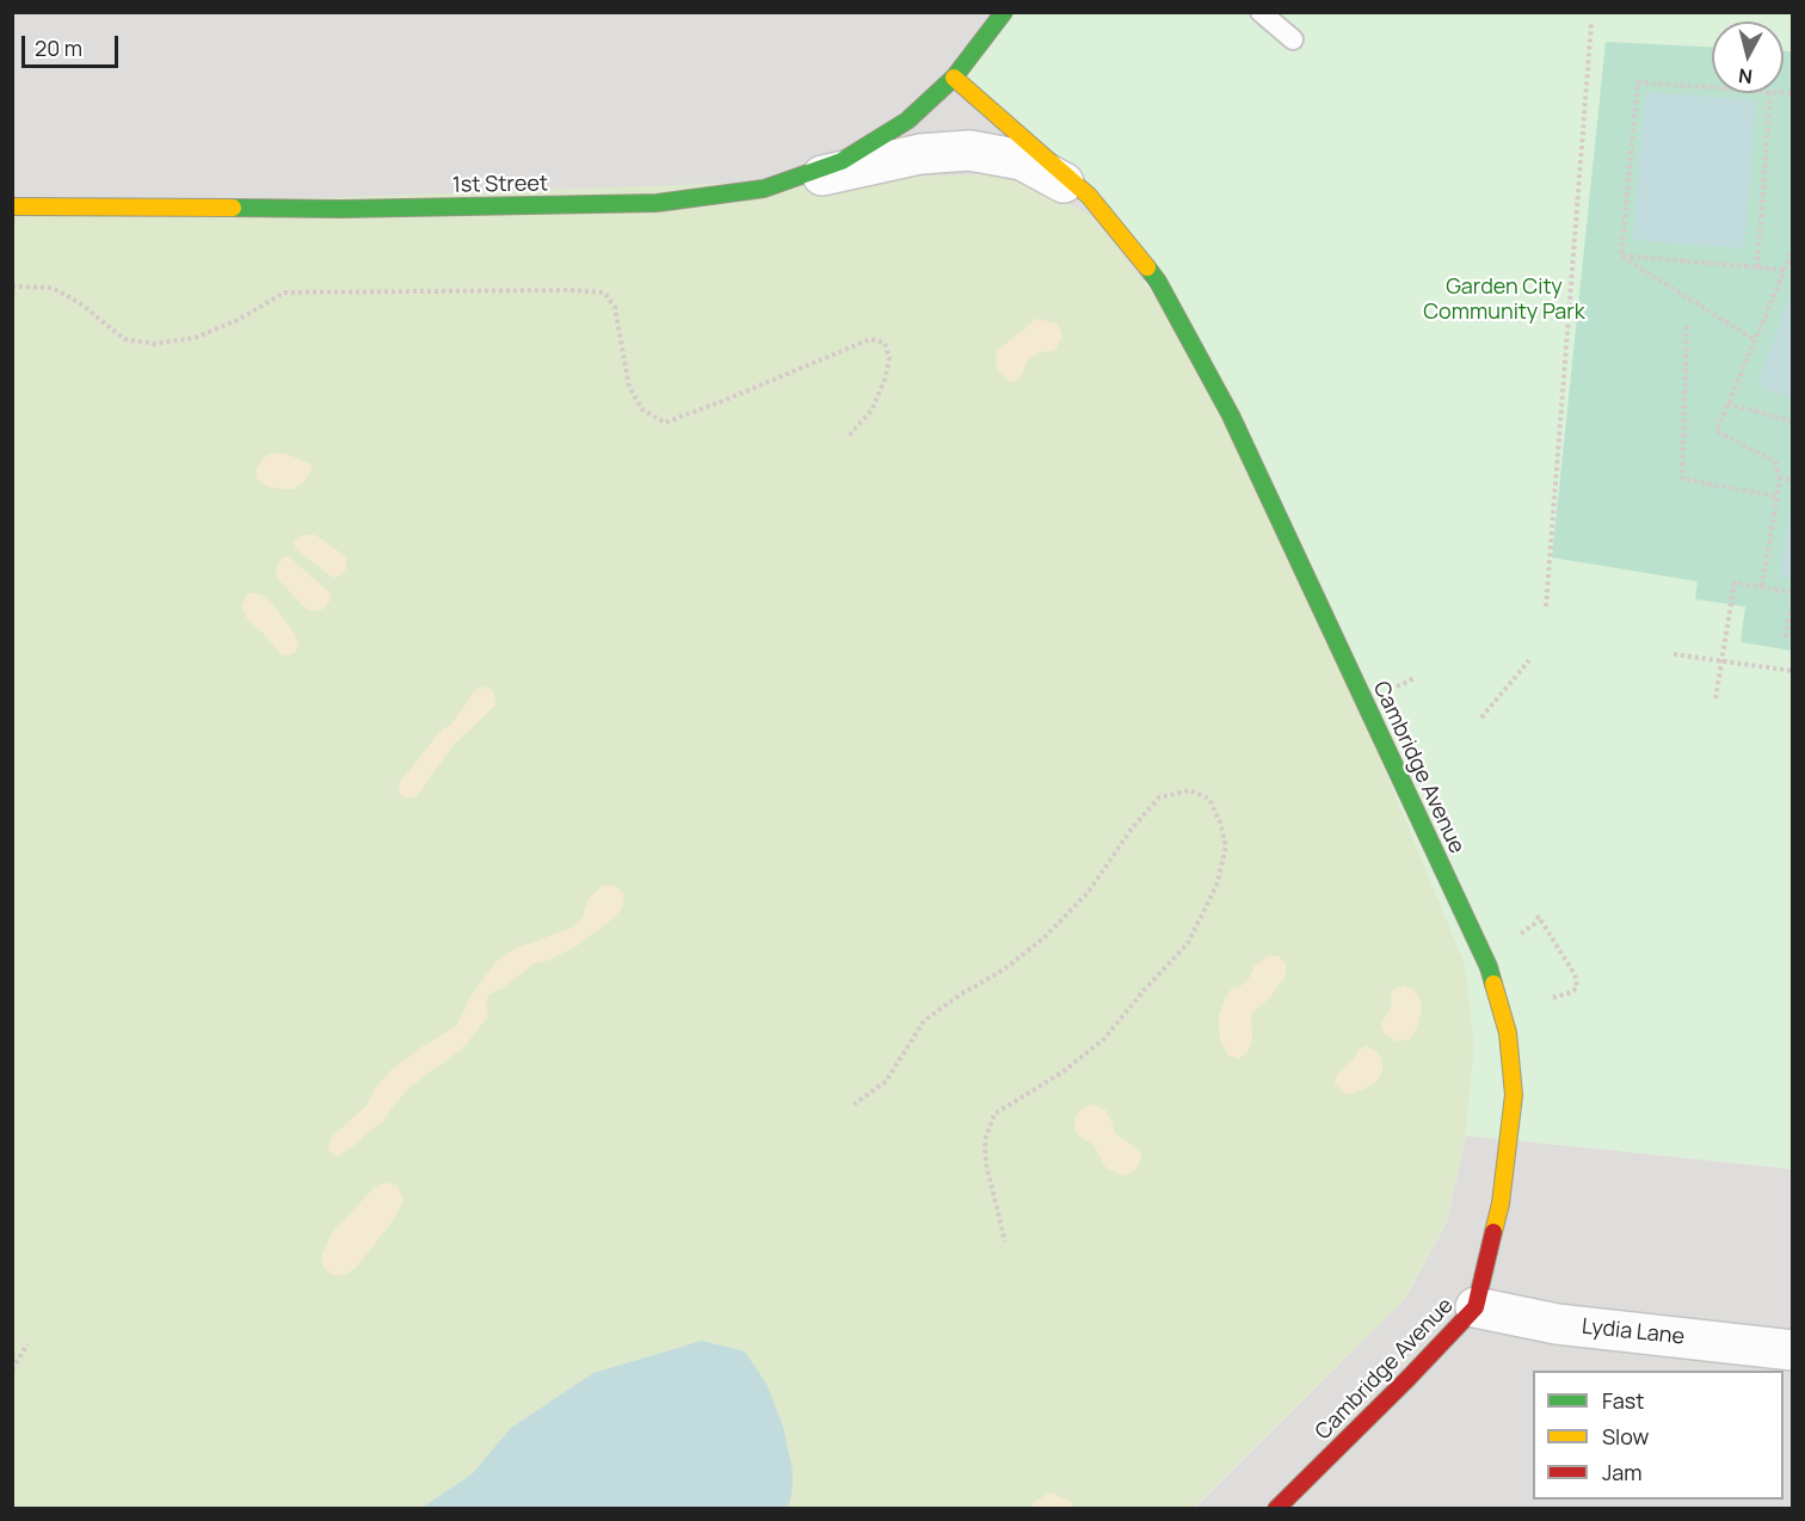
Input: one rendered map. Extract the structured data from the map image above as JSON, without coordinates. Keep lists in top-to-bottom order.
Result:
{
  "streets": {
    "street": ["1st Street", "Cambridge Avenue", "Lydia Lane"]
  },
  "crossings": [
    ["1st Street", "Cambridge Avenue"],
    ["Cambridge Avenue", "Lydia Lane"]
  ],
  "parks": ["Garden City Community Park"],
  "legend": ["Fast", "Slow", "Jam"],
  "scale_bar": "20 m",
  "north": "bottom"
}
